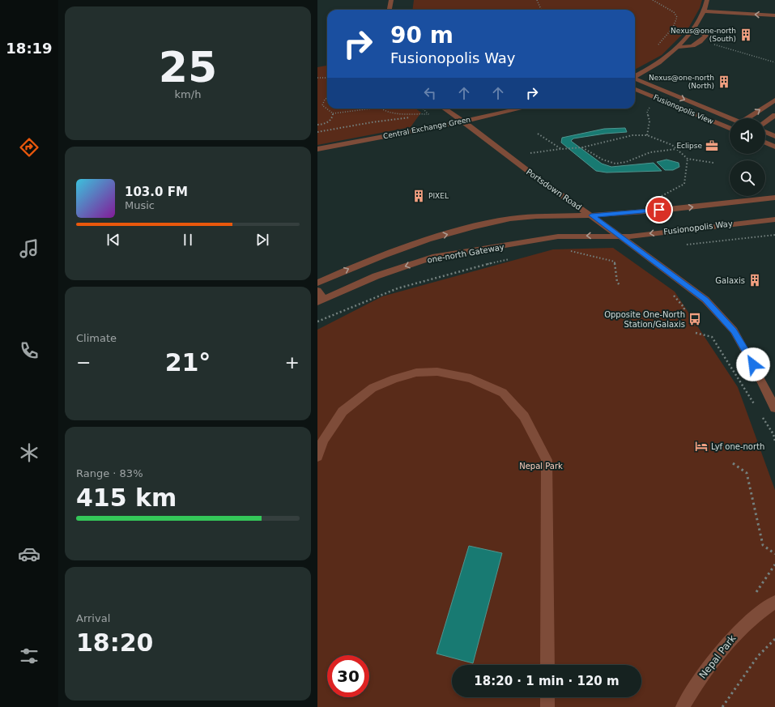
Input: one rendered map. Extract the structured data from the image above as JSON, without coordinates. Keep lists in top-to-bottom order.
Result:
{
  "streets": {
    "street": [
      "Fusionopolis View",
      "Central Exchange Green",
      "Portsdown Road",
      "Fusionopolis Way",
      "one-north Gateway",
      "Nepal Park"
    ]
  },
  "crossings": [
    ["Central Exchange Green", "Portsdown Road"],
    ["Portsdown Road", "Fusionopolis Way"],
    ["Portsdown Road", "one-north Gateway"],
    ["Fusionopolis Way", "one-north Gateway"]
  ],
  "parks": ["Nepal Park"],
  "places": {
    "building": [
      "Nexus@one-north (South)",
      "Nexus@one-north (North)",
      "PIXEL",
      "Galaxis"
    ],
    "office": ["Eclipse"],
    "bus stop": ["Opposite One-North Station/Galaxis"],
    "hotel": ["Lyf one-north"]
  },
  "page": {
    "tabs": "18:19",
    "tile": [
      ["25", "km/h"],
      "Climate",
      ["Range · 83%", "415 km"],
      ["Arrival", "18:20"]
    ],
    "turn": ["90 m", "Fusionopolis Way"],
    "song": ["103.0 FM", "Music"],
    "heat": ["−", "21°", "+"],
    "limit": "30",
    "trip": "18:20 · 1 min · 120 m"
  }
}
